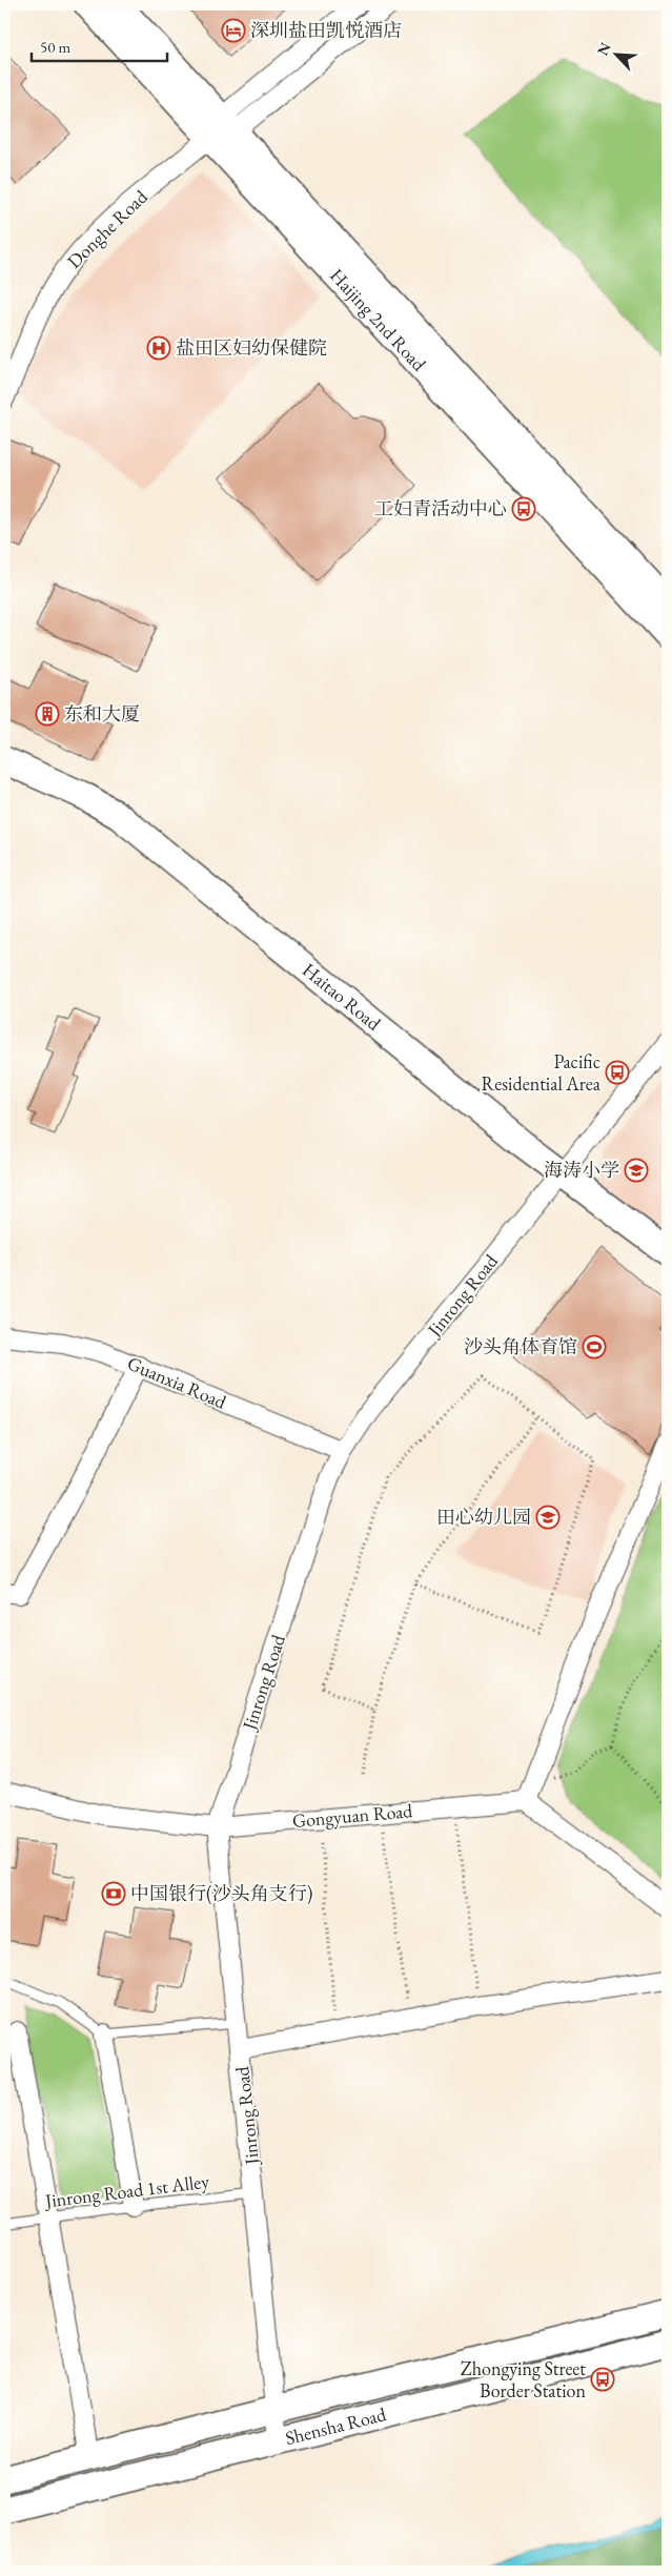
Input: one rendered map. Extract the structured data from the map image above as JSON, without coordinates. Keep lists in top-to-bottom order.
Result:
{
  "streets": {
    "street": [
      "Donghe Road",
      "Haijing 2nd Road",
      "Haitao Road",
      "Jinrong Road",
      "Guanxia Road",
      "Gongyuan Road",
      "Shensha Road"
    ],
    "lane": ["Jinrong Road 1st Alley"]
  },
  "crossings": [
    ["Donghe Road", "Haijing 2nd Road"],
    ["Haitao Road", "Jinrong Road"],
    ["Jinrong Road", "Guanxia Road"],
    ["Jinrong Road", "Gongyuan Road"],
    ["Jinrong Road", "Jinrong Road 1st Alley"],
    ["Jinrong Road", "Shensha Road"]
  ],
  "places": {
    "hotel": ["深圳盐田凯悦酒店"],
    "hospital": ["盐田区妇幼保健院"],
    "bus stop": ["工妇青活动中心", "Pacific Residential Area", "Zhongying Street Border Station"],
    "building": ["东和大厦"],
    "school or university": ["海涛小学", "田心幼儿园"],
    "sports": ["沙头角体育馆"],
    "bank": ["中国银行(沙头角支行)"]
  },
  "scale_bar": "50 m",
  "north": "top left"
}
